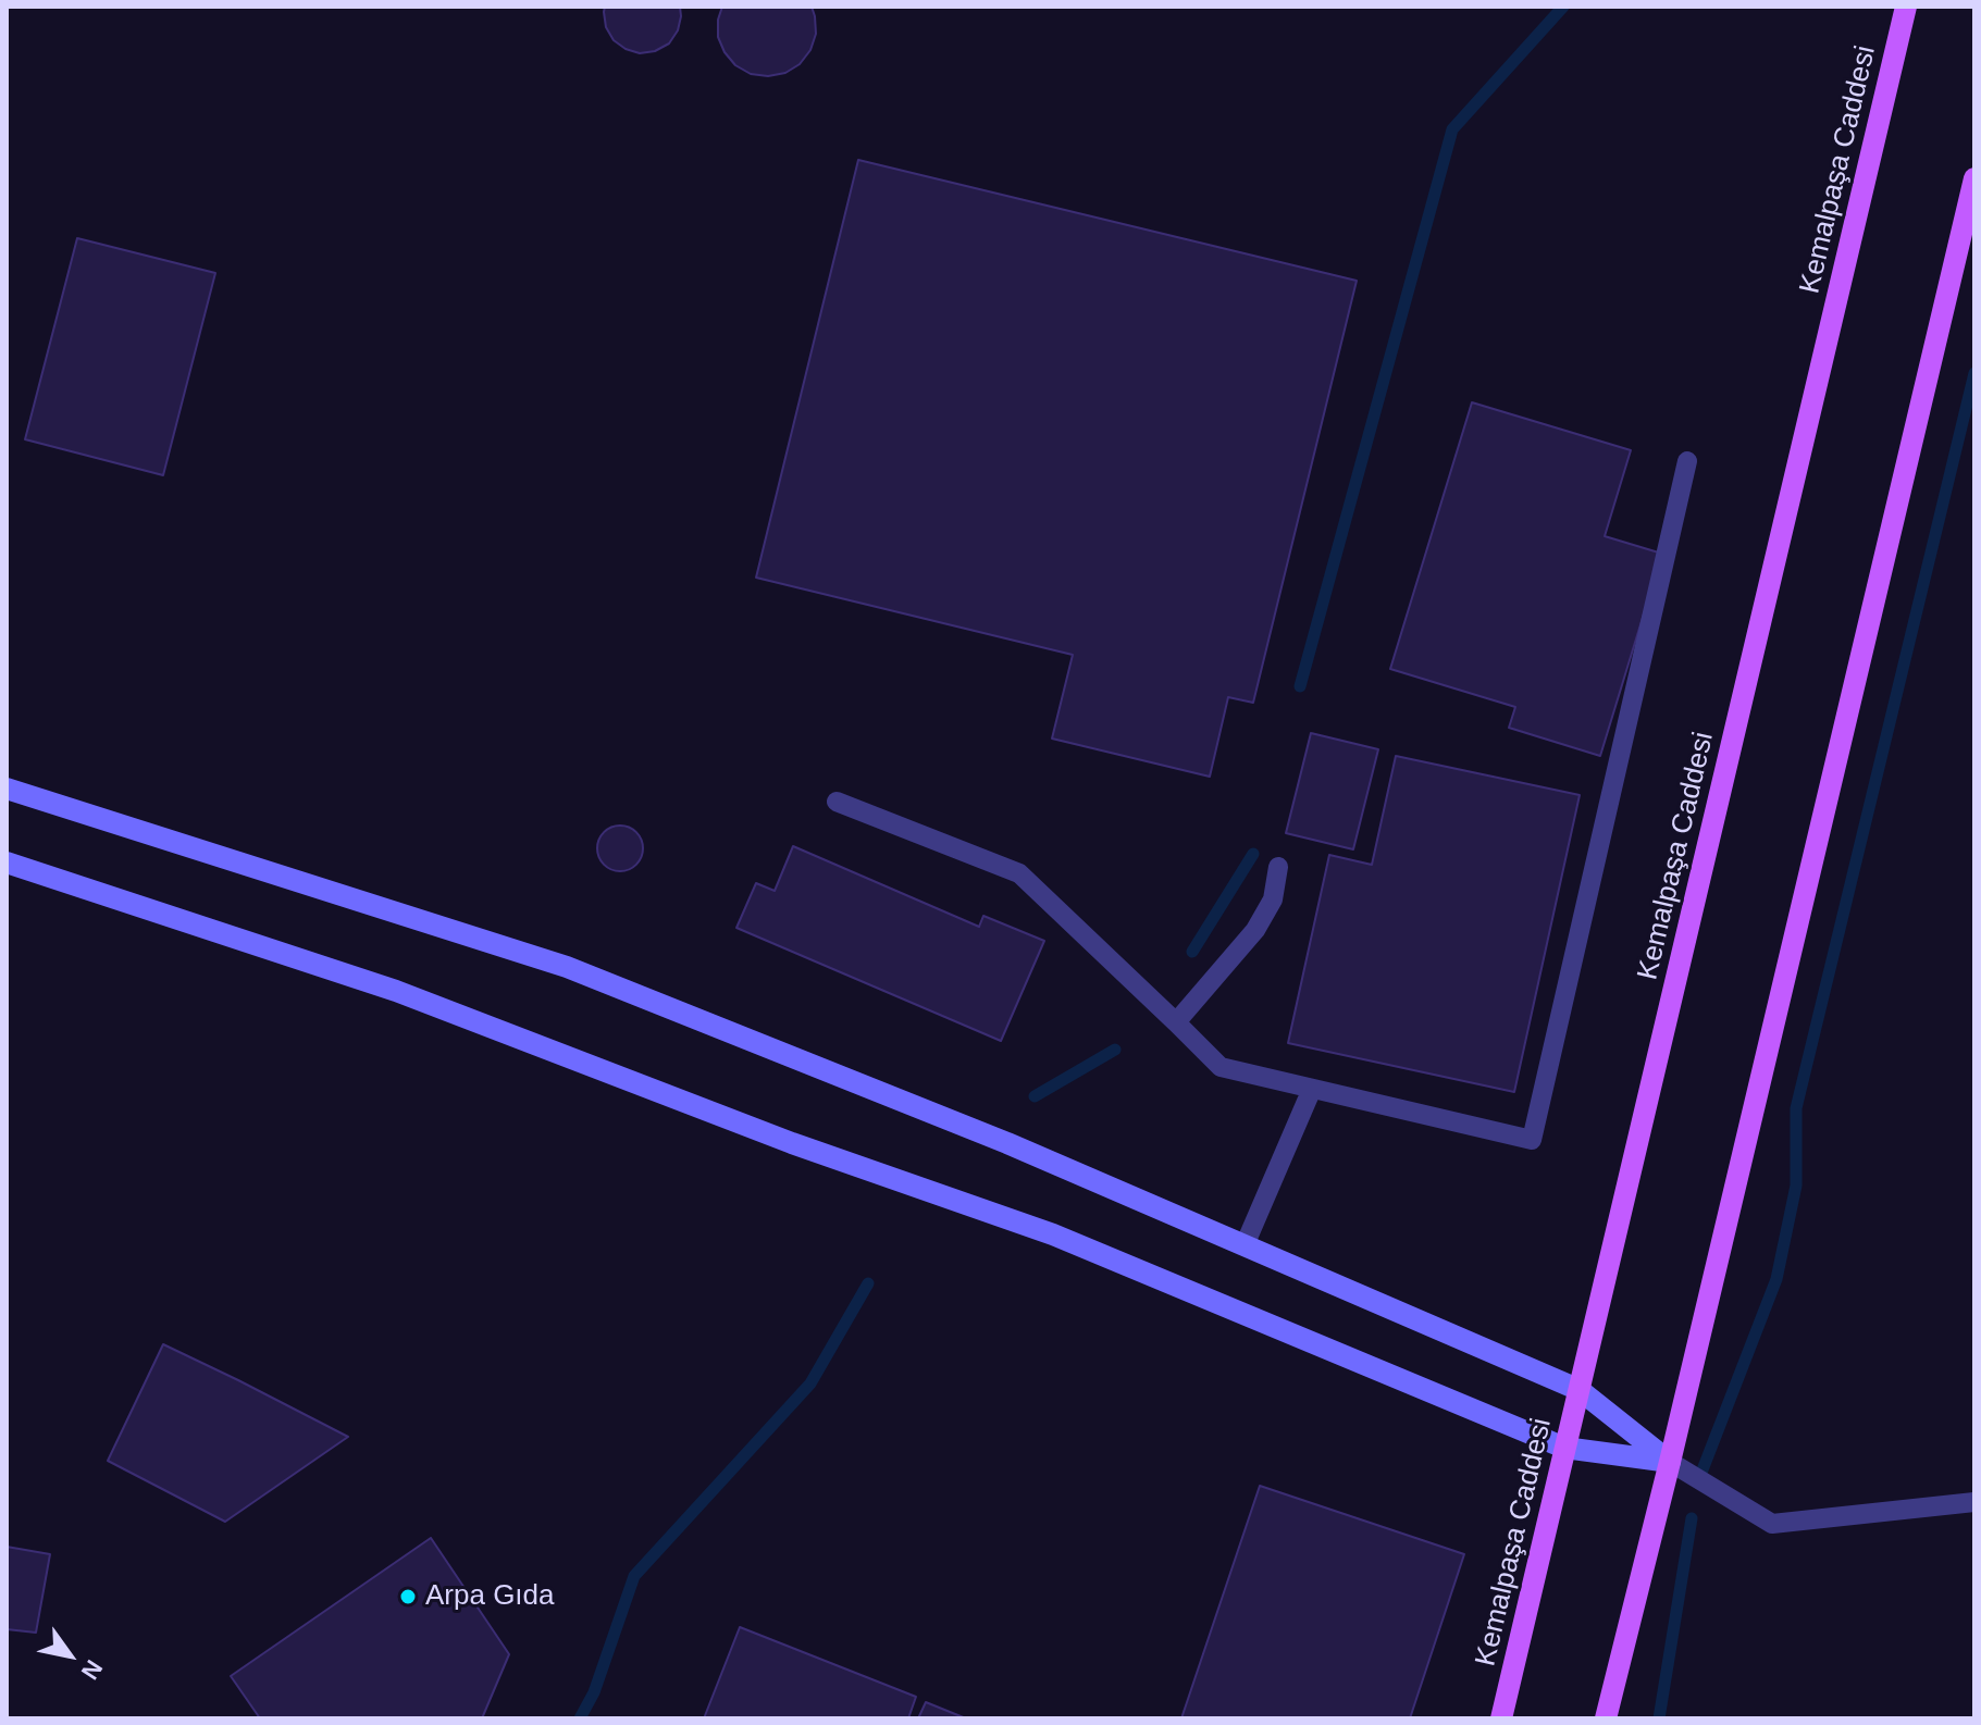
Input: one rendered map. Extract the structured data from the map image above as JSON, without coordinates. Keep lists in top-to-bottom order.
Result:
{
  "streets": {
    "main road": ["Kemalpaşa Caddesi"]
  },
  "places": ["Arpa Gıda"],
  "north": "bottom right"
}
